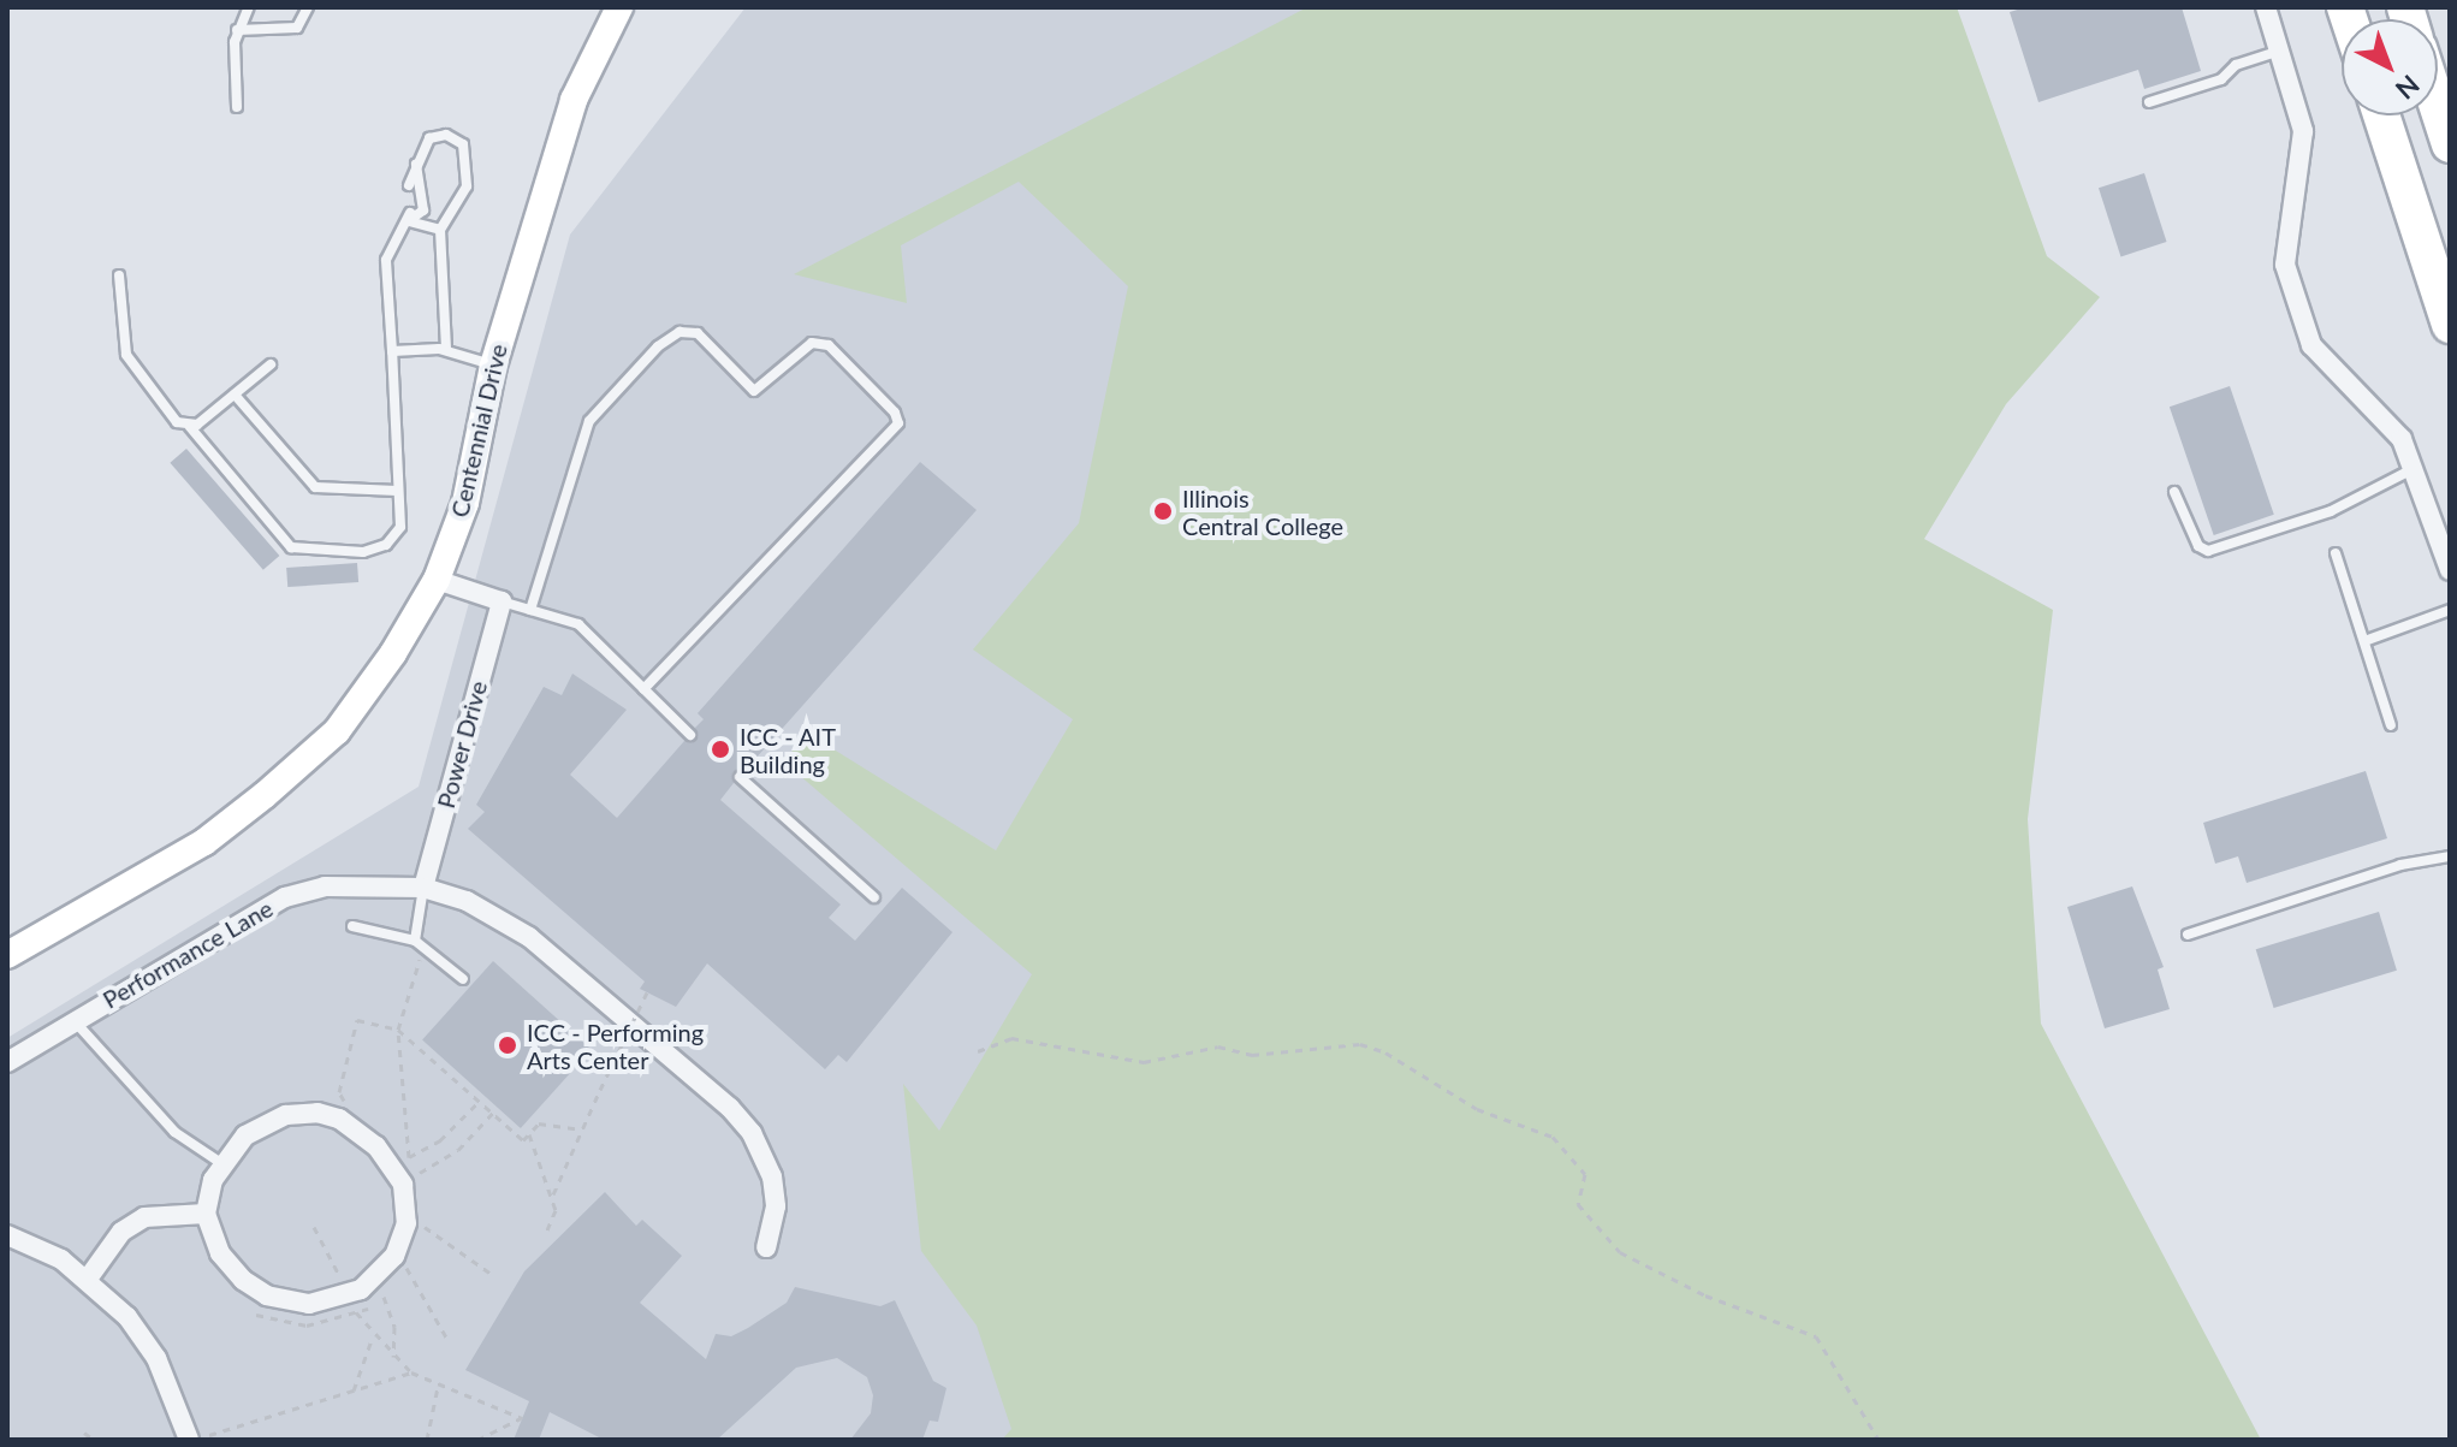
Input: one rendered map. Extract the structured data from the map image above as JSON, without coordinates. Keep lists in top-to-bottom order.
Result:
{
  "streets": {
    "main road": ["Centennial Drive"],
    "street": ["Power Drive", "Performance Lane"]
  },
  "crossings": [
    ["Power Drive", "Performance Lane"]
  ],
  "places": ["Illinois Central College", "ICC - AIT Building", "ICC - Performing Arts Center"],
  "north": "bottom right"
}
